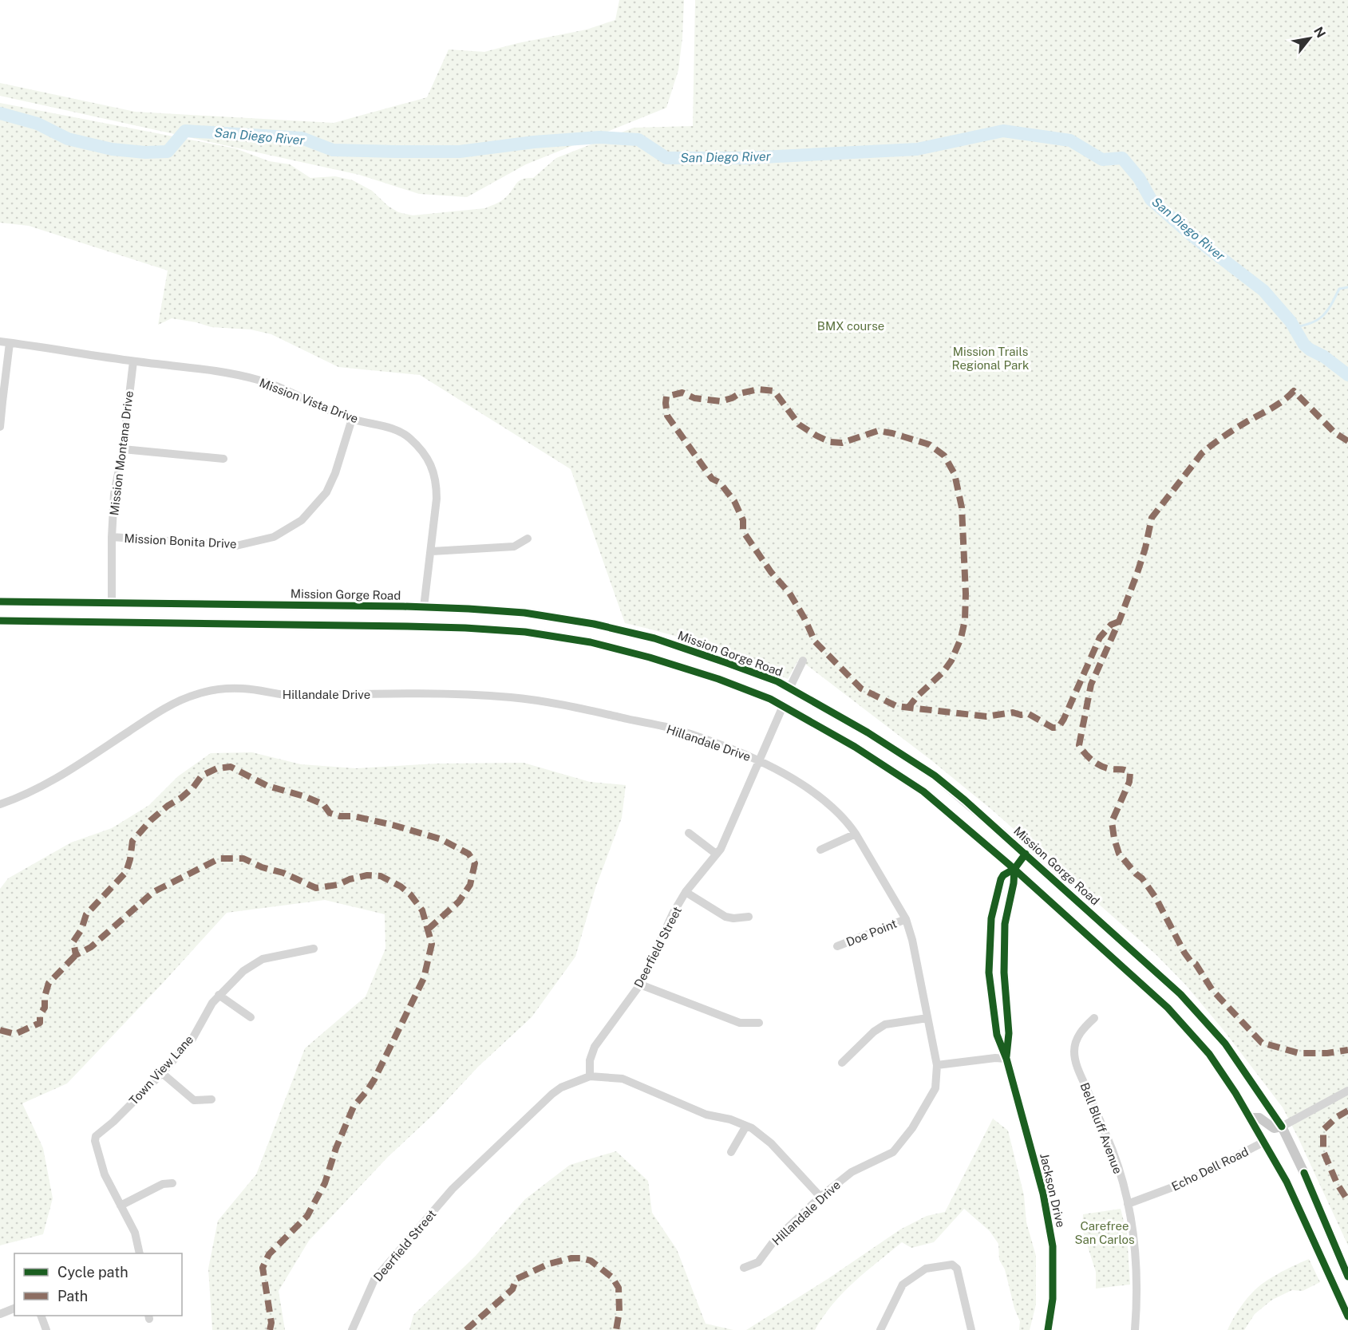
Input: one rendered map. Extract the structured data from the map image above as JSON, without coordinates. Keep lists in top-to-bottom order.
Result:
{
  "streets": {
    "main road": ["Mission Gorge Road", "Jackson Drive"],
    "street": [
      "Mission Vista Drive",
      "Mission Montana Drive",
      "Mission Bonita Drive",
      "Hillandale Drive",
      "Doe Point",
      "Deerfield Street",
      "Town View Lane",
      "Bell Bluff Avenue",
      "Echo Dell Road"
    ]
  },
  "crossings": [
    ["Mission Vista Drive", "Mission Montana Drive"],
    ["Mission Vista Drive", "Mission Bonita Drive"],
    ["Mission Vista Drive", "Mission Gorge Road"],
    ["Mission Montana Drive", "Mission Bonita Drive"],
    ["Mission Montana Drive", "Mission Gorge Road"],
    ["Mission Gorge Road", "Jackson Drive"],
    ["Hillandale Drive", "Doe Point"],
    ["Hillandale Drive", "Deerfield Street"],
    ["Bell Bluff Avenue", "Echo Dell Road"]
  ],
  "water": ["San Diego River"],
  "parks": ["BMX course", "Mission Trails Regional Park", "Carefree San Carlos"],
  "legend": ["Cycle path", "Path"],
  "north": "top right"
}
